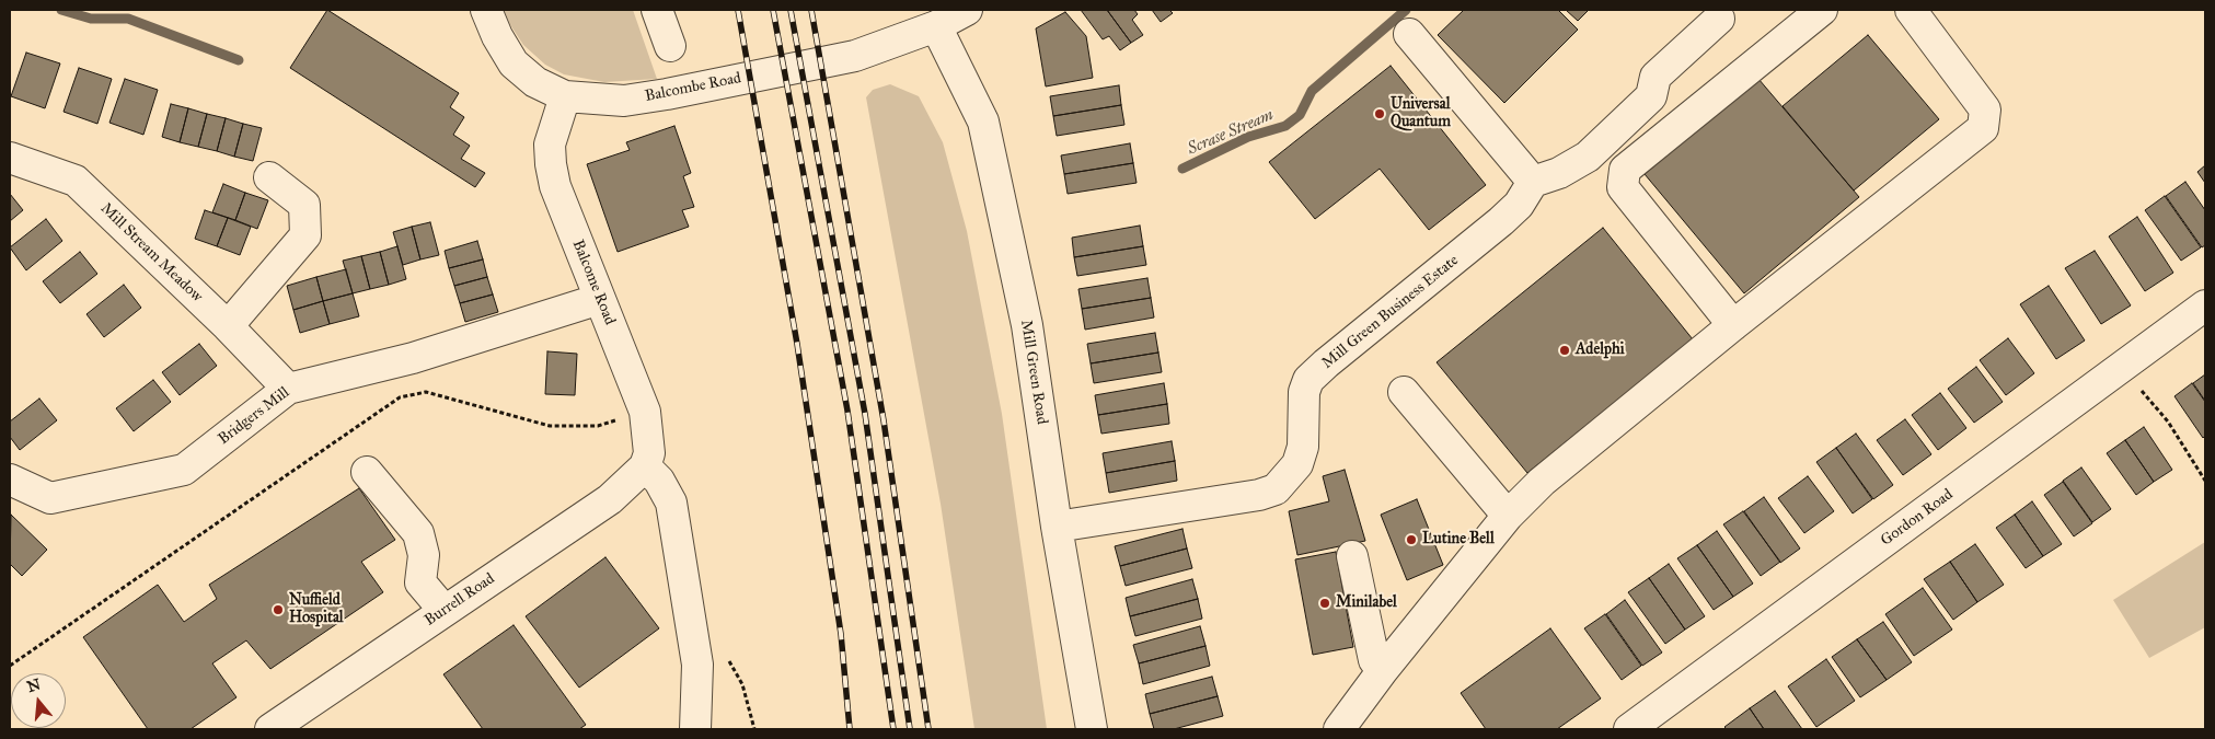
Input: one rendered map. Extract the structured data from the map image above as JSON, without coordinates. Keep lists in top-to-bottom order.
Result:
{
  "streets": {
    "street": [
      "Balcombe Road",
      "Mill Stream Meadow",
      "Balcome Road",
      "Mill Green Business Estate",
      "Mill Green Road",
      "Bridgers Mill",
      "Gordon Road",
      "Burrell Road"
    ]
  },
  "crossings": [
    ["Balcombe Road", "Balcome Road"],
    ["Balcombe Road", "Mill Green Road"],
    ["Mill Stream Meadow", "Bridgers Mill"],
    ["Balcome Road", "Bridgers Mill"],
    ["Balcome Road", "Burrell Road"],
    ["Mill Green Business Estate", "Mill Green Road"]
  ],
  "water": ["Scrase Stream"],
  "places": [
    "Universal Quantum",
    "Adelphi",
    "Lutine Bell",
    "Minilabel",
    "Nuffield Hospital"
  ],
  "north": "top"
}
